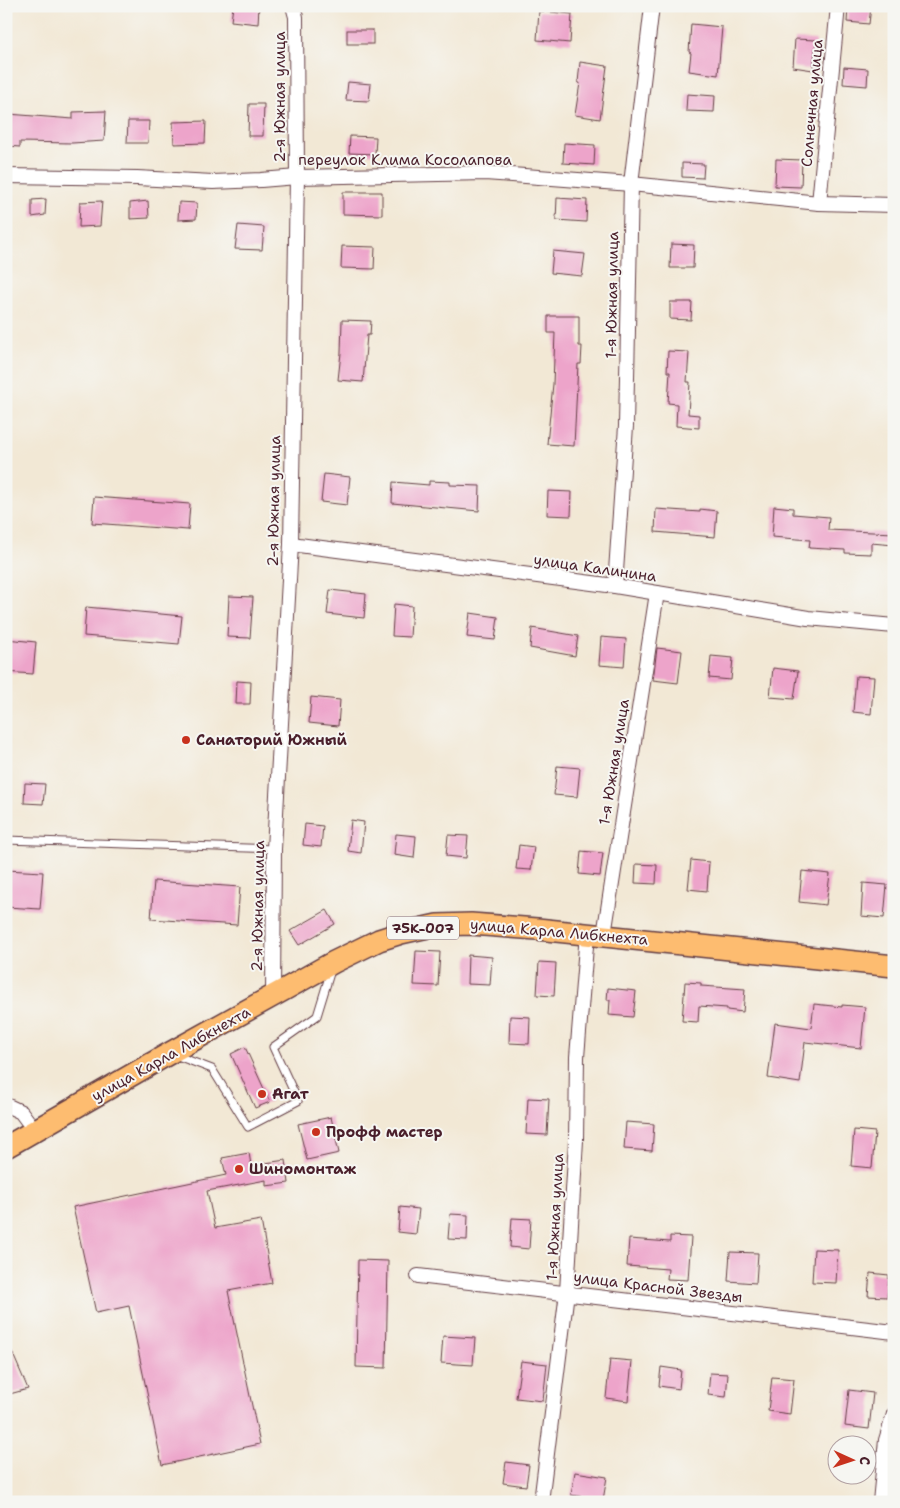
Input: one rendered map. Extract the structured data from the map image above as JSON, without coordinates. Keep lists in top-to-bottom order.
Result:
{
  "streets": {
    "main road": ["75К-007", "улица Карла Либкнехта"],
    "street": [
      "2-я Южная улица",
      "Солнечная улица",
      "переулок Клима Косолапова",
      "1-я Южная улица",
      "улица Калинина",
      "улица Красной Звезды"
    ]
  },
  "crossings": [
    ["2-я Южная улица", "переулок Клима Косолапова"],
    ["2-я Южная улица", "улица Калинина"],
    ["2-я Южная улица", "улица Карла Либкнехта"],
    ["Солнечная улица", "переулок Клима Косолапова"],
    ["переулок Клима Косолапова", "1-я Южная улица"],
    ["1-я Южная улица", "улица Калинина"],
    ["1-я Южная улица", "улица Карла Либкнехта"],
    ["1-я Южная улица", "улица Красной Звезды"]
  ],
  "places": [
    "Санаторий Южный",
    "Агат",
    "Профф мастер",
    "Шиномонтаж"
  ],
  "north": "right"
}
